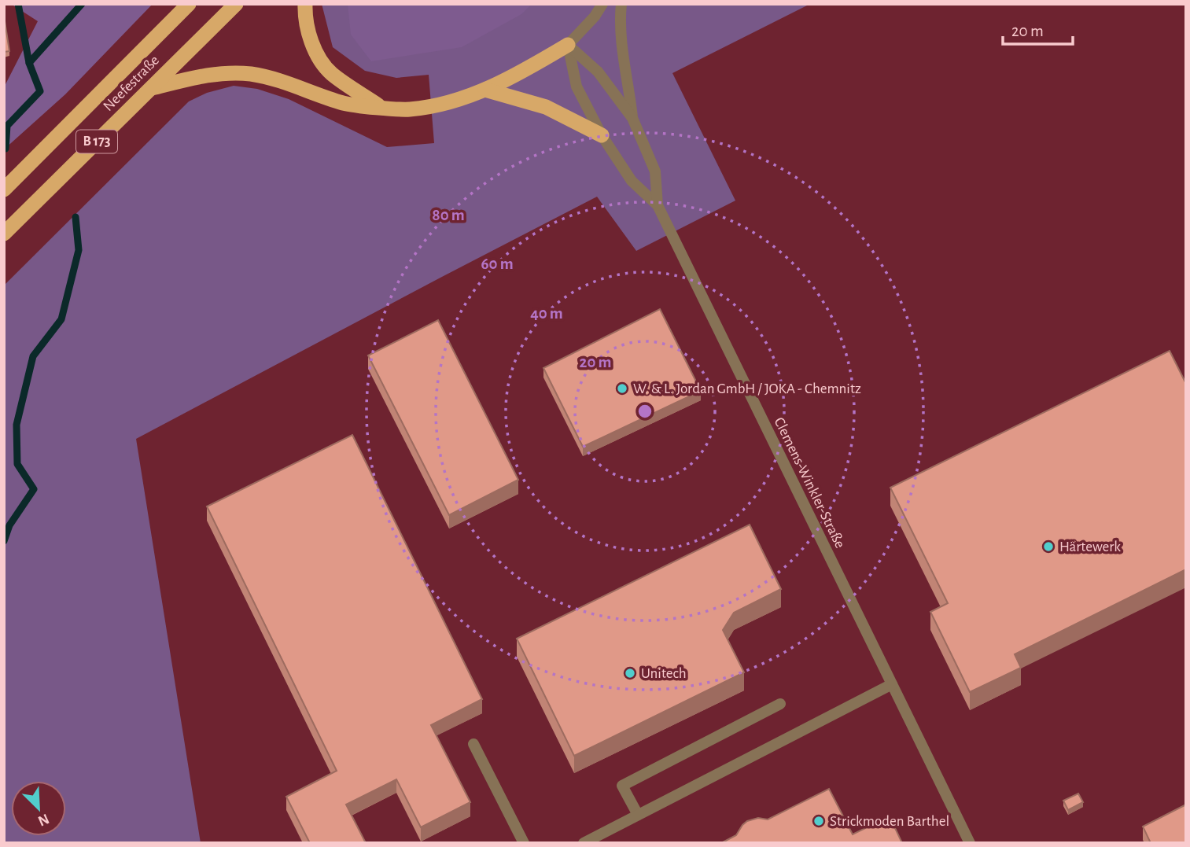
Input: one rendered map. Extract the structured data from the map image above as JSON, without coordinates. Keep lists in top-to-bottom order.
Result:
{
  "streets": {
    "highway": ["Neefestraße", "B 173"],
    "street": ["Clemens-Winkler-Straße"]
  },
  "places": [
    "W. & L. Jordan GmbH / JOKA - Chemnitz",
    "Härtewerk",
    "Unitech",
    "Strickmoden Barthel"
  ],
  "scale_bar": "20 m",
  "north": "bottom right",
  "rings": [
    "80 m",
    "60 m",
    "40 m",
    "20 m"
  ]
}
